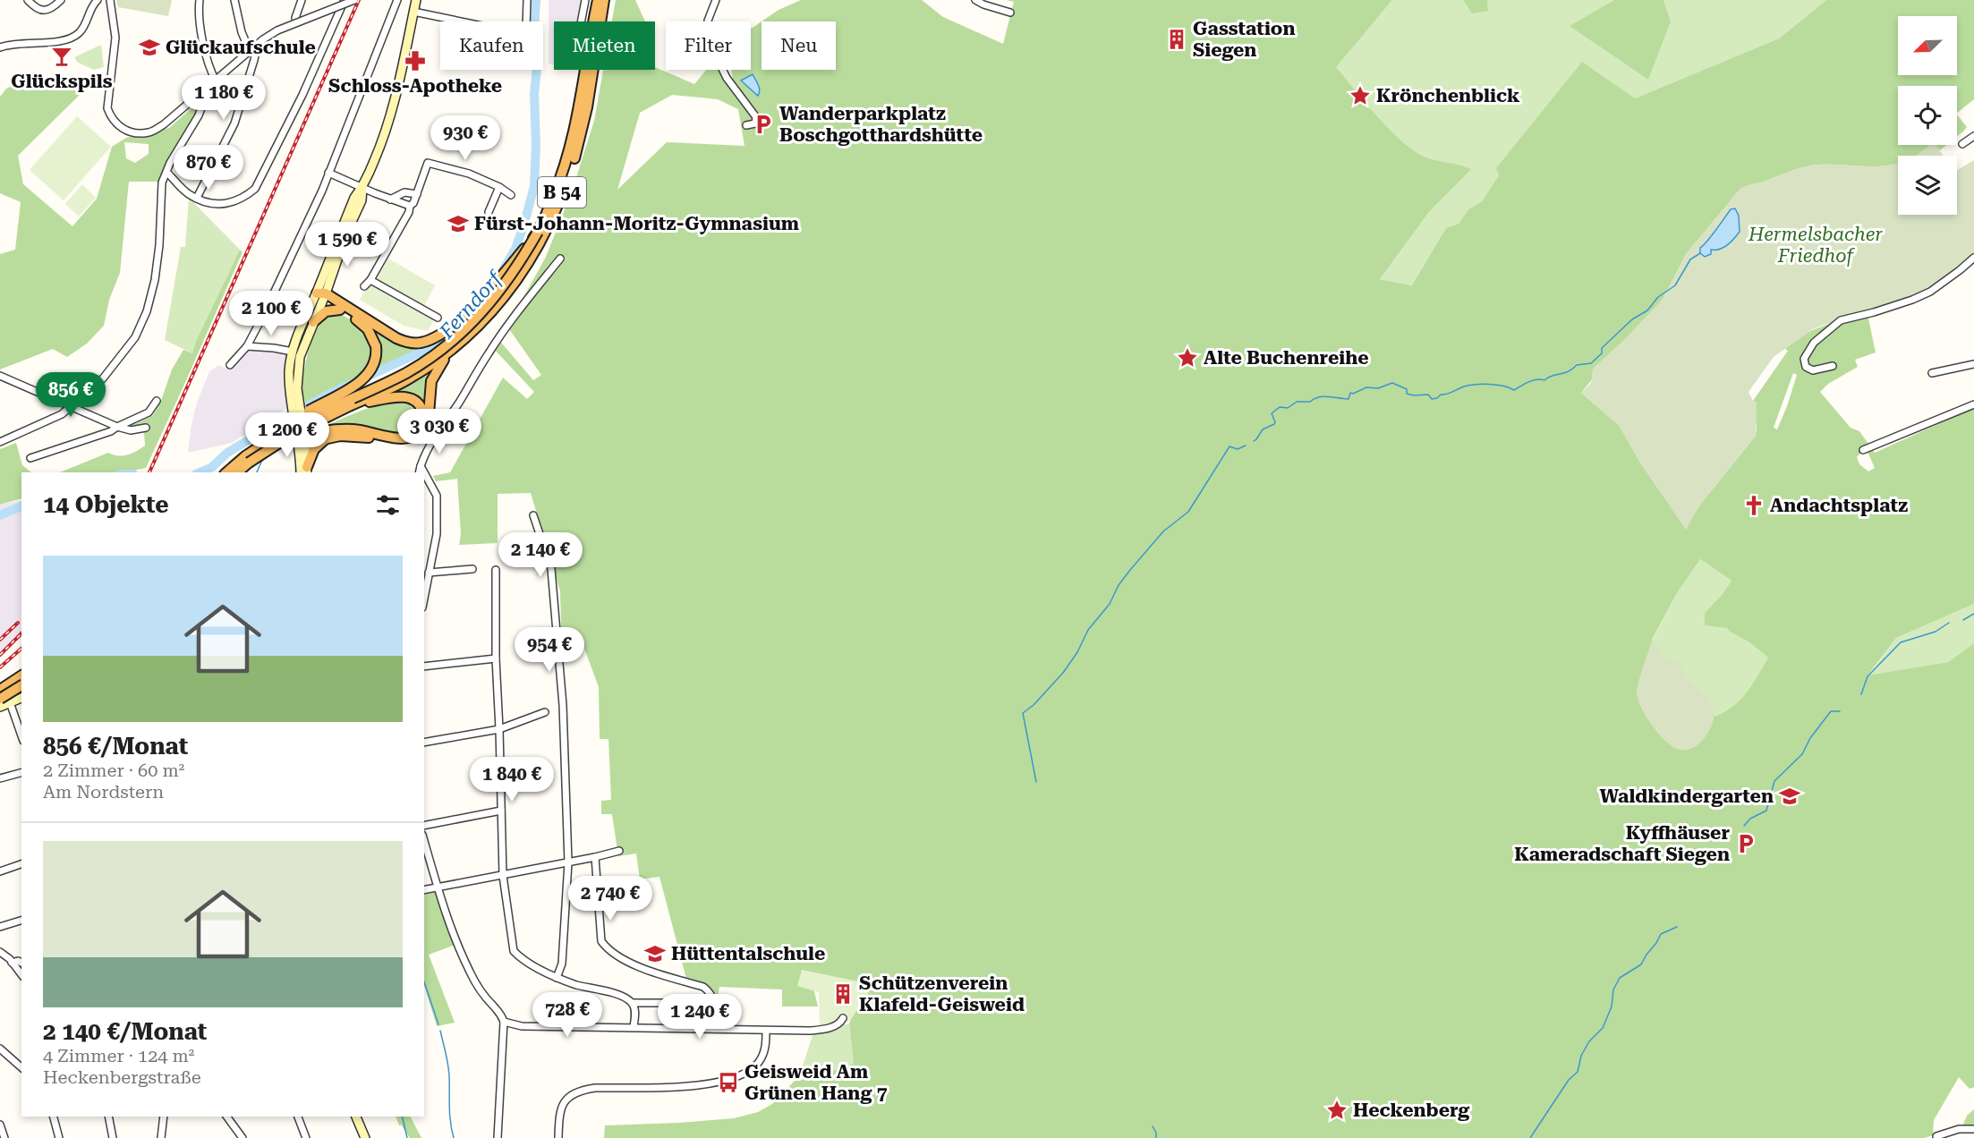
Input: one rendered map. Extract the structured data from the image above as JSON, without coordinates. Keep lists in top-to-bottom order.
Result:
{
  "streets": {
    "highway": ["B 54"]
  },
  "water": ["Ferndorf"],
  "parks": ["Hermelsbacher Friedhof"],
  "places": {
    "building": ["Gasstation Siegen", "Schützenverein Klafeld-Geisweid"],
    "school or university": [
      "Glückaufschule",
      "Fürst-Johann-Moritz-Gymnasium",
      "Waldkindergarten",
      "Hüttentalschule"
    ],
    "bar": ["Glückspils"],
    "pharmacy": ["Schloss-Apotheke"],
    "place": ["Krönchenblick", "Alte Buchenreihe", "Heckenberg"],
    "parking": ["Wanderparkplatz Boschgotthardshütte", "Kyffhäuser Kameradschaft Siegen"],
    "church": ["Andachtsplatz"],
    "bus stop": ["Geisweid Am Grünen Hang 7"]
  },
  "north": "bottom left",
  "page": {
    "chip": [
      "Kaufen",
      "Mieten",
      "Filter",
      "Neu"
    ],
    "price": [
      "1 180 €",
      "930 €",
      "870 €",
      "1 590 €",
      "2 100 €",
      "856 €",
      "3 030 €",
      "1 200 €",
      "2 140 €",
      "954 €",
      "1 840 €",
      "2 740 €",
      "728 €",
      "1 240 €"
    ],
    "heading": "14 Objekte",
    "list": [
      {
        "name": "856 €/Monat",
        "note": "2 Zimmer · 60 m² · Am Nordstern"
      },
      {
        "name": "2 140 €/Monat",
        "note": "4 Zimmer · 124 m² · Heckenbergstraße"
      }
    ]
  }
}
